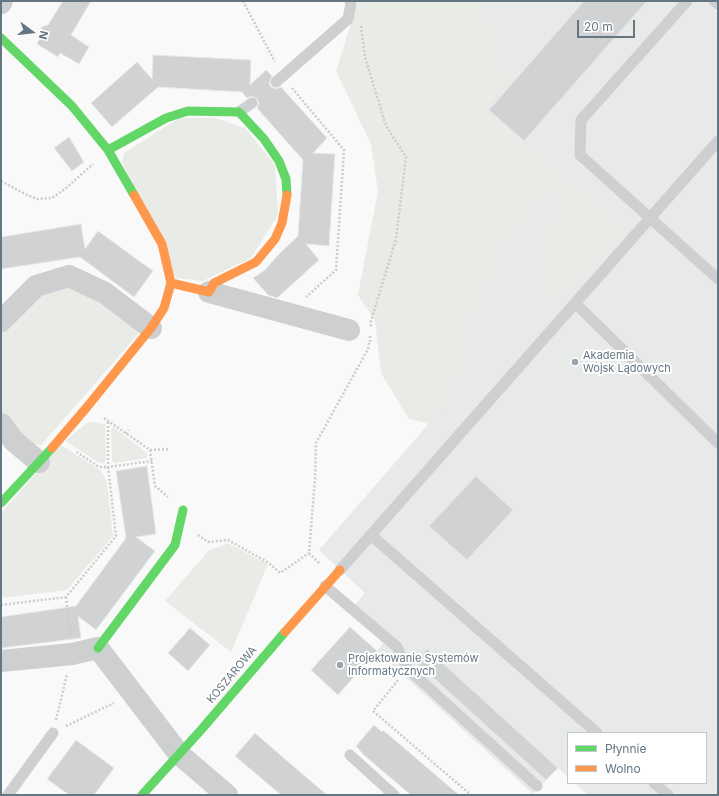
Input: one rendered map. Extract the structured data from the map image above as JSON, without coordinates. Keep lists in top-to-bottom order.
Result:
{
  "streets": {
    "street": ["KOSZAROWA"]
  },
  "places": ["Akademia Wojsk Lądowych", "Projektowanie Systemów Informatycznych"],
  "legend": ["Płynnie", "Wolno"],
  "scale_bar": "20 m",
  "north": "right"
}
